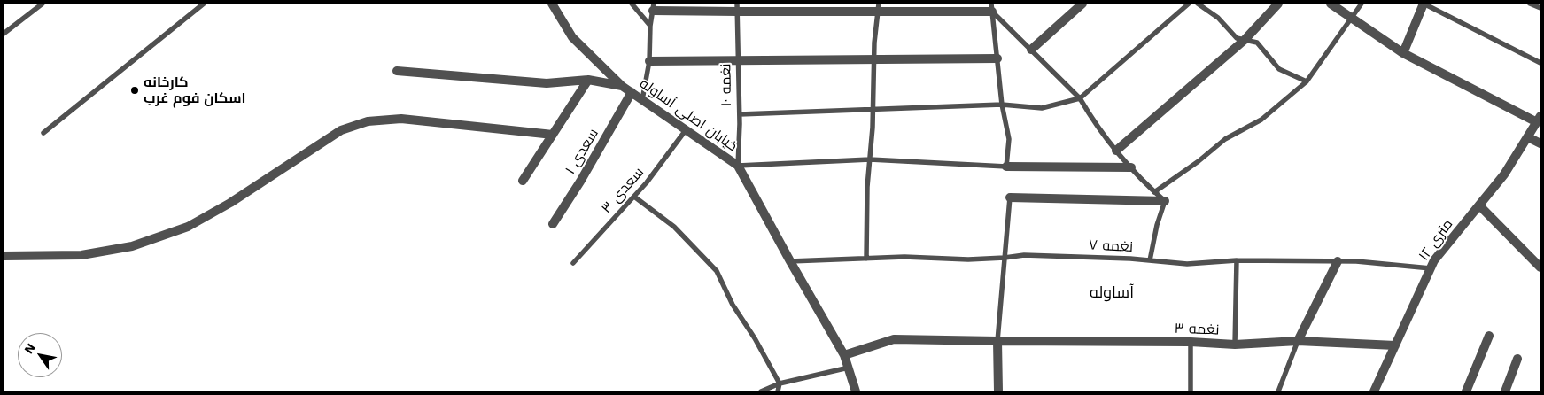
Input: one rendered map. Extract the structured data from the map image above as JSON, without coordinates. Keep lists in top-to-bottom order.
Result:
{
  "streets": {
    "street": [
      "خیابان اصلی آساوله",
      "سعدی ۱",
      "۱۲ متری",
      "نغمه ۳"
    ],
    "lane": ["نغمه ۱۰", "سعدی ۳", "نغمه ۷"]
  },
  "crossings": [
    ["نغمه ۱۰", "خیابان اصلی آساوله"],
    ["خیابان اصلی آساوله", "سعدی ۱"],
    ["خیابان اصلی آساوله", "سعدی ۳"],
    ["خیابان اصلی آساوله", "نغمه ۷"],
    ["۱۲ متری", "نغمه ۷"],
    ["۱۲ متری", "نغمه ۳"]
  ],
  "districts": ["آساوله"],
  "places": ["کارخانه اسکان فوم غرب"],
  "north": "top left"
}
